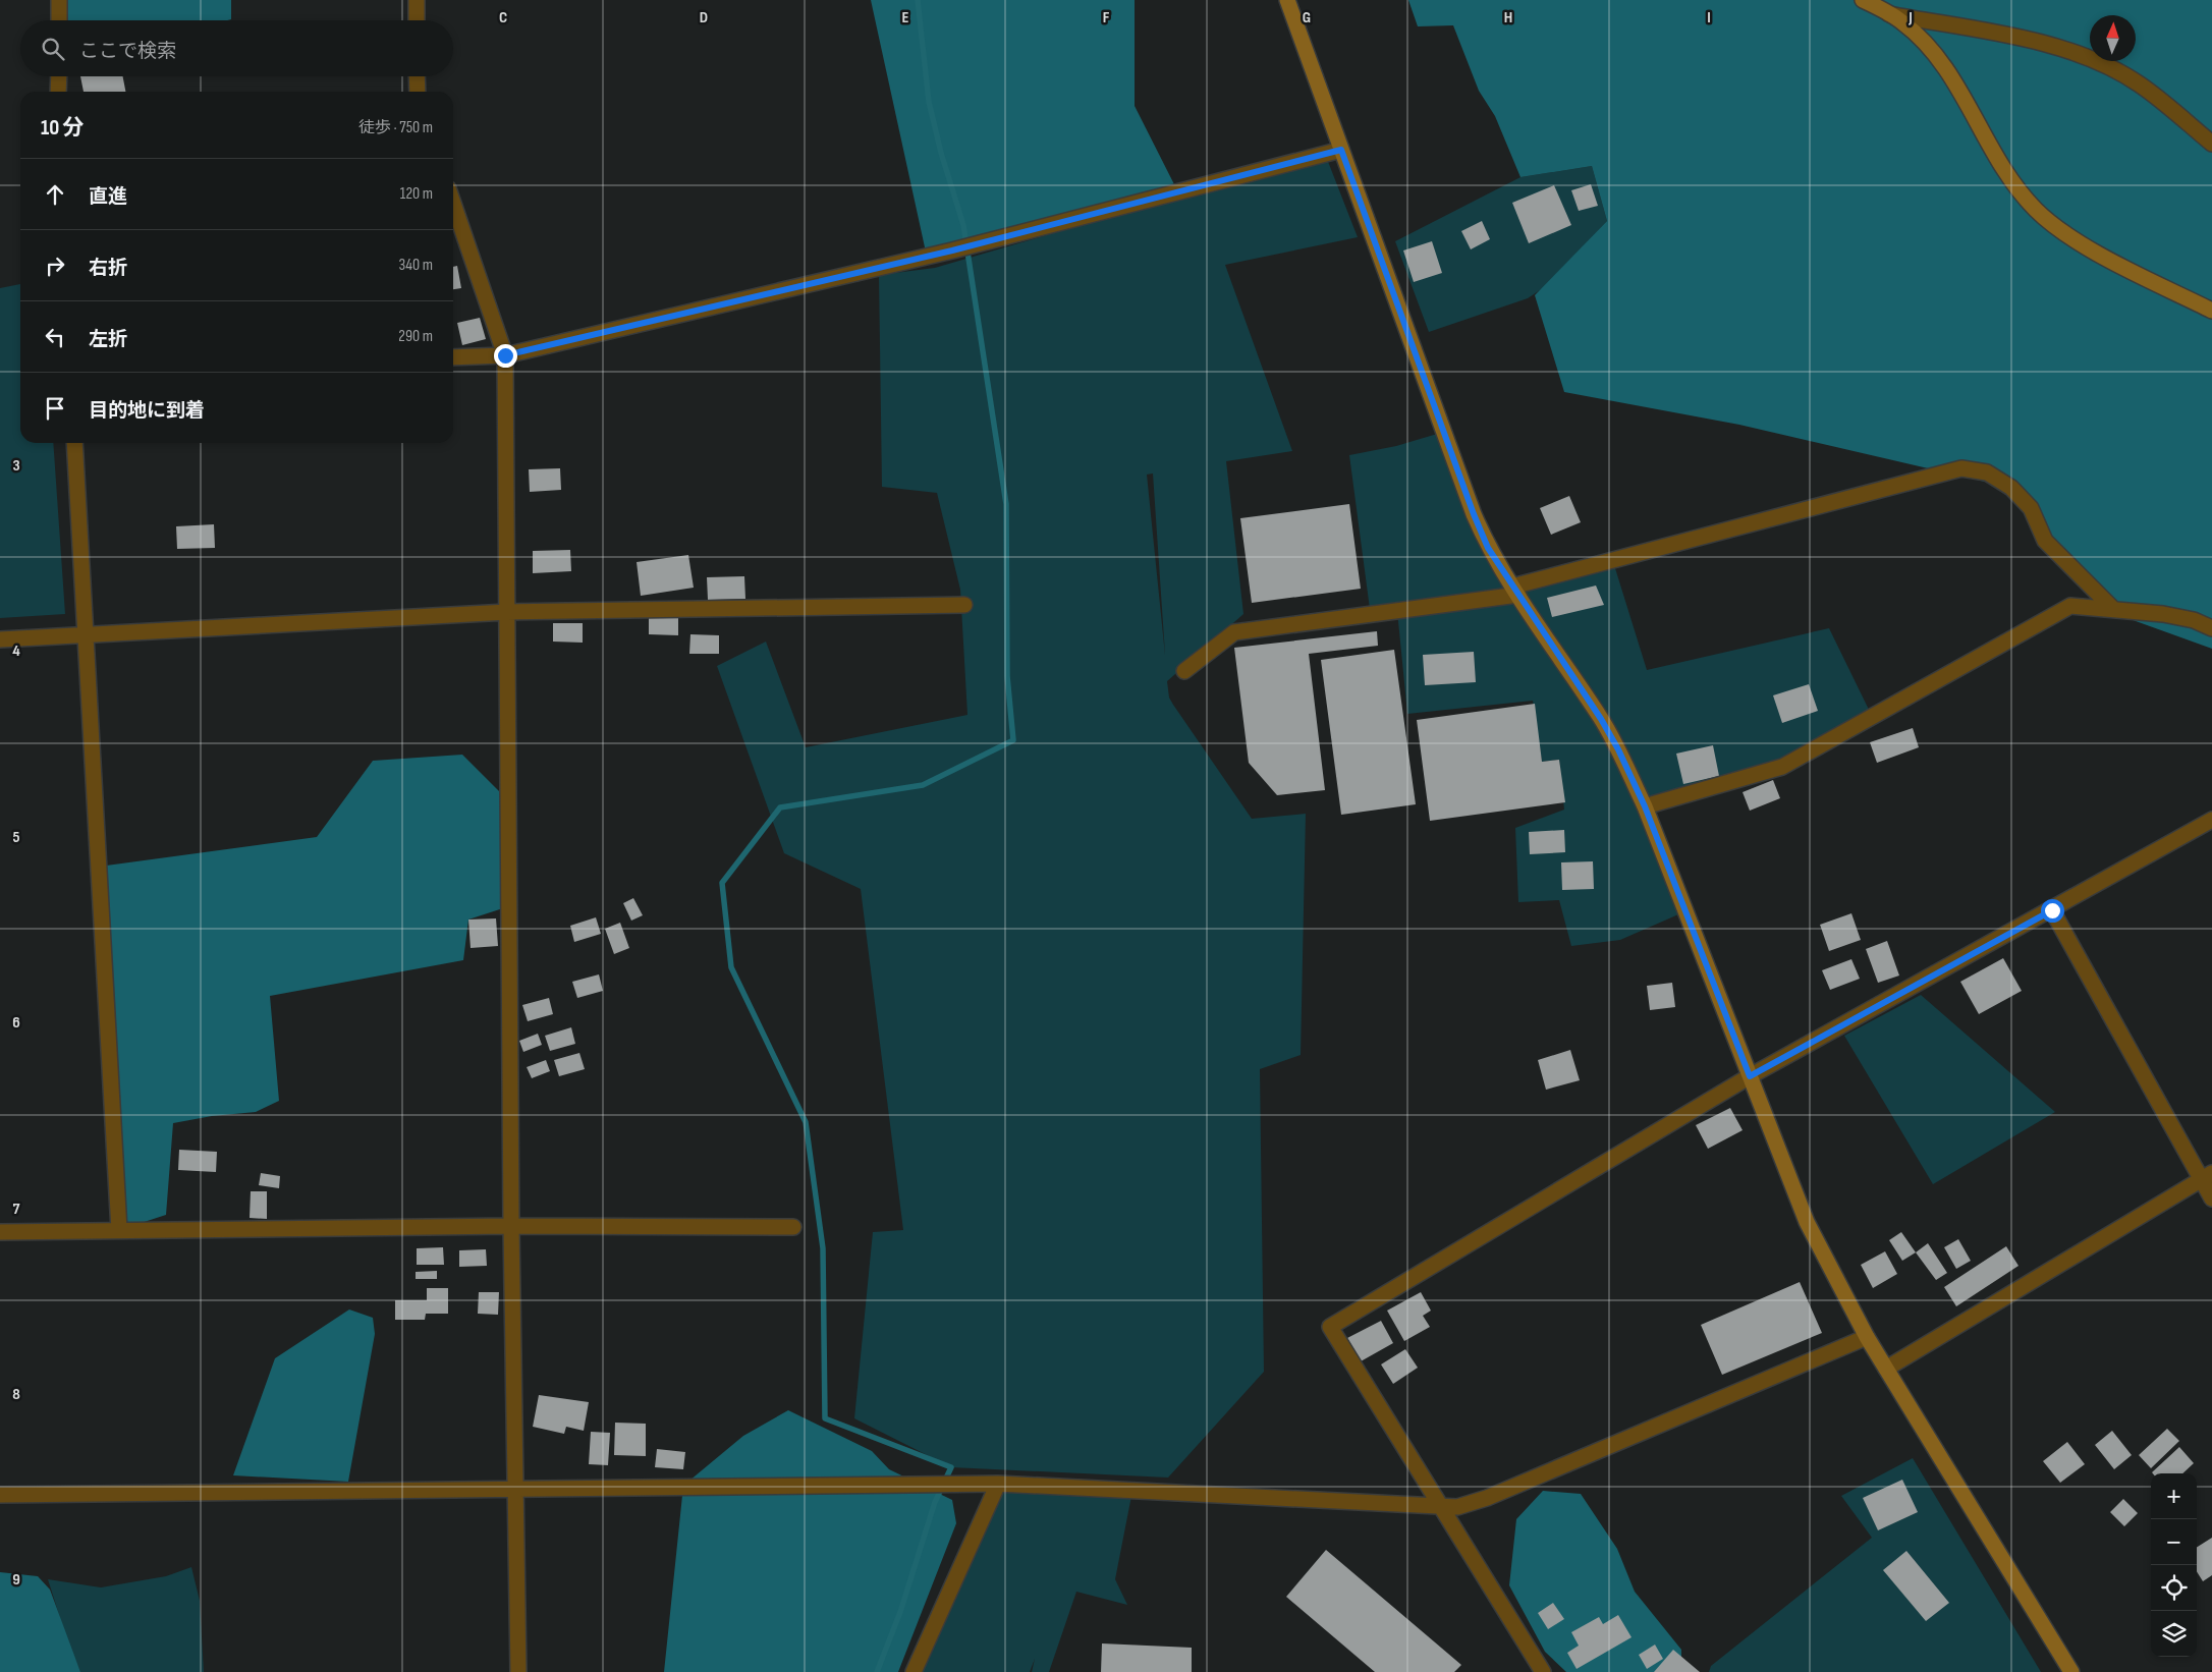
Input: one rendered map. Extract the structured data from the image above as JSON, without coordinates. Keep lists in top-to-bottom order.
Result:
{
  "north": "top",
  "page": {
    "search": "ここで検索",
    "heading": ["10 分", "徒歩 · 750 m"],
    "list": [
      ["直進", "120 m"],
      ["右折", "340 m"],
      ["左折", "290 m"],
      "目的地に到着"
    ],
    "map_buttons": ["+", "−"]
  },
  "grid": {
    "columns": [
      "C",
      "D",
      "E",
      "F",
      "G",
      "H",
      "I",
      "J"
    ],
    "rows": [
      "3",
      "4",
      "5",
      "6",
      "7",
      "8",
      "9"
    ]
  }
}
